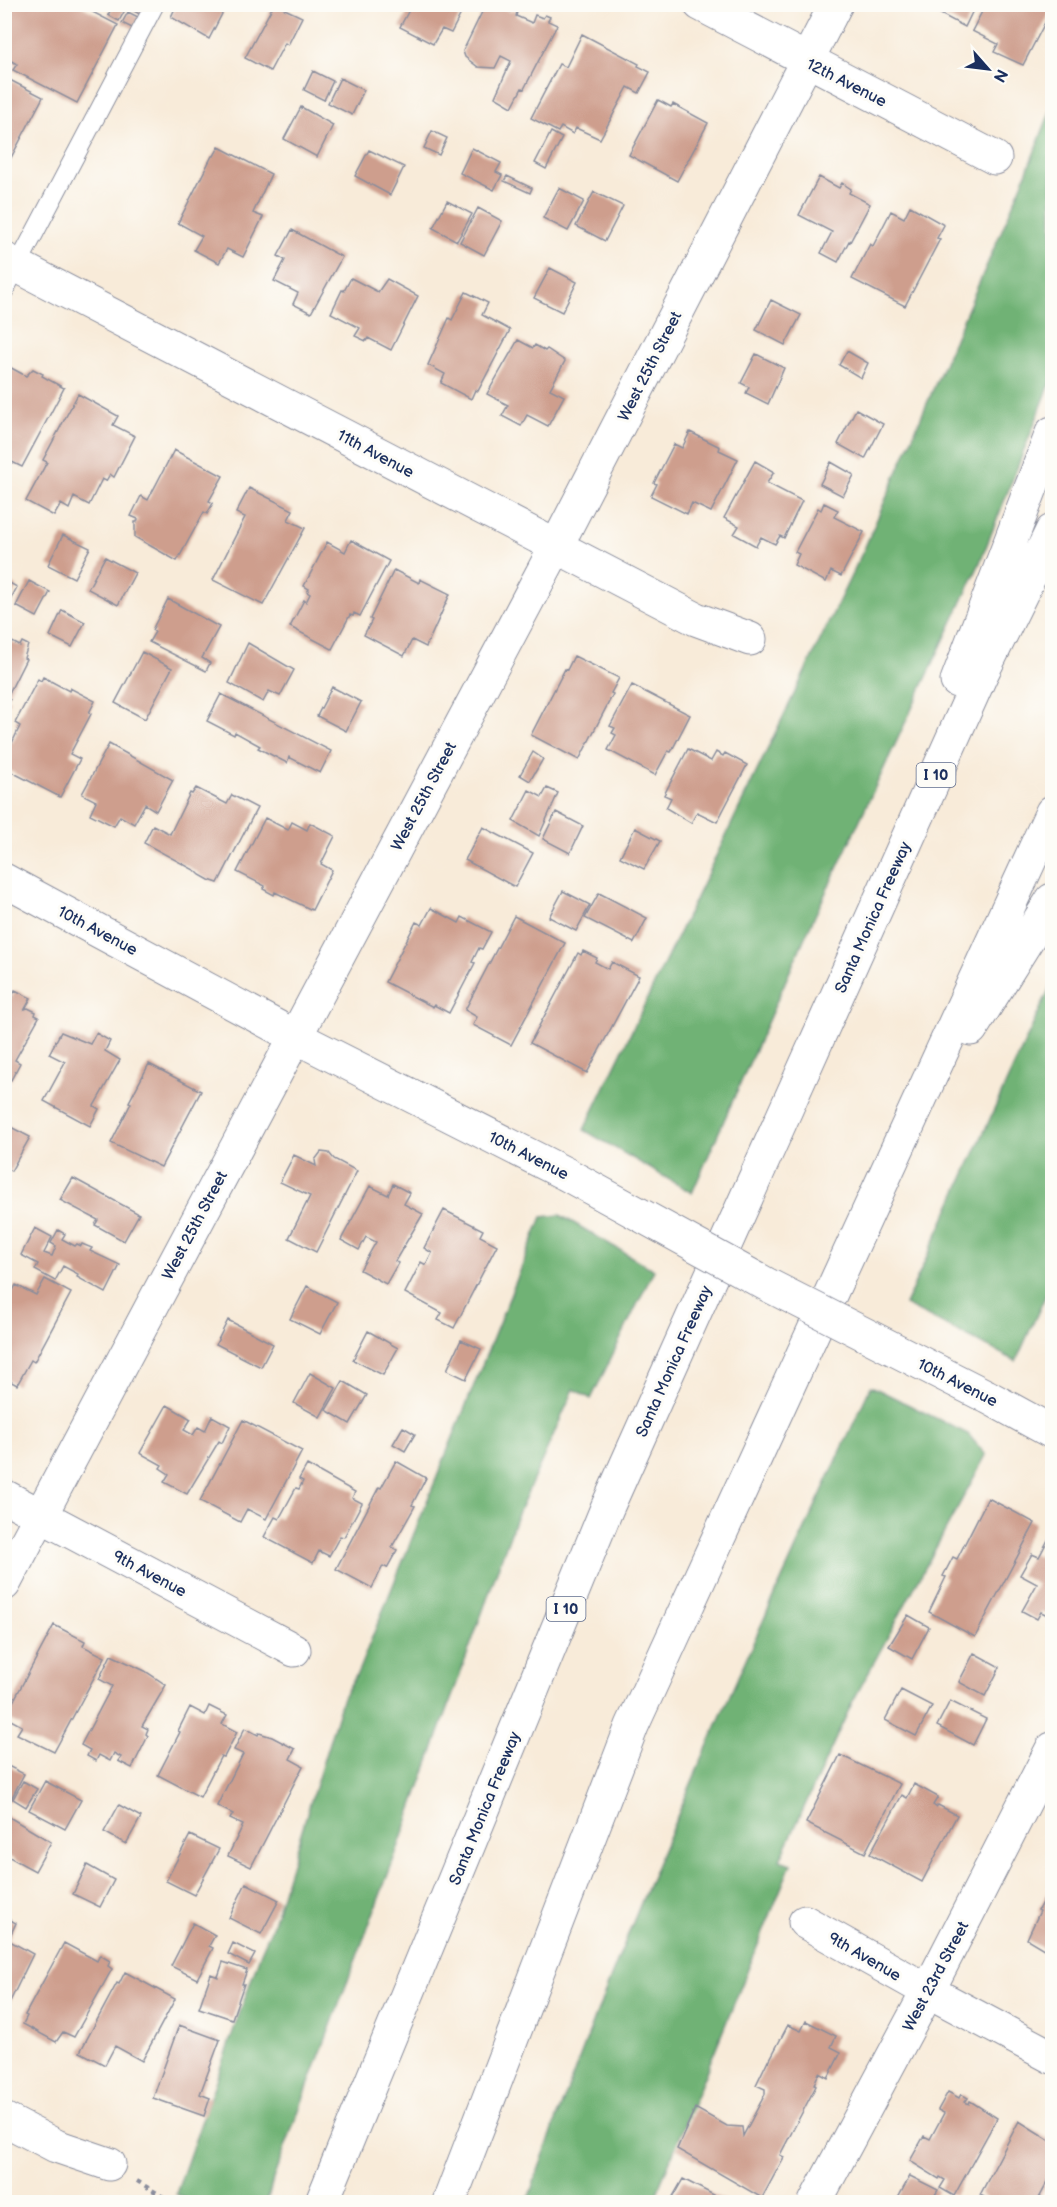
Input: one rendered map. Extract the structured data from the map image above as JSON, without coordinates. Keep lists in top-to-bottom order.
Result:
{
  "streets": {
    "main road": [
      "12th Avenue",
      "West 25th Street",
      "11th Avenue",
      "I 10",
      "Santa Monica Freeway",
      "10th Avenue",
      "9th Avenue",
      "West 23rd Street"
    ]
  },
  "crossings": [
    ["12th Avenue", "West 25th Street"],
    ["West 25th Street", "11th Avenue"],
    ["West 25th Street", "10th Avenue"],
    ["West 25th Street", "9th Avenue"],
    ["9th Avenue", "West 23rd Street"]
  ],
  "north": "bottom right"
}
